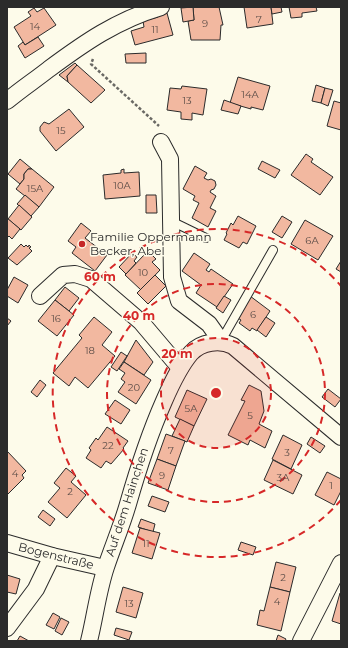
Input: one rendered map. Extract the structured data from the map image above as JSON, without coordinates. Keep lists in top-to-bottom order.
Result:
{
  "streets": {
    "street": ["Auf dem Hainchen", "Bogenstraße"]
  },
  "crossings": [
    ["Auf dem Hainchen", "Bogenstraße"]
  ],
  "places": ["Familie Oppermann Becker, Abel"],
  "house_numbers": [
    "7",
    "9",
    "14",
    "11",
    "14A",
    "13",
    "15",
    "10A",
    "15A",
    "6A",
    "10",
    "6",
    "16",
    "18",
    "20",
    "5A",
    "5",
    "22",
    "7",
    "3",
    "4",
    "9",
    "3A",
    "1",
    "2",
    "11",
    "2",
    "4",
    "13"
  ],
  "rings": ["60 m", "40 m", "20 m"]
}
